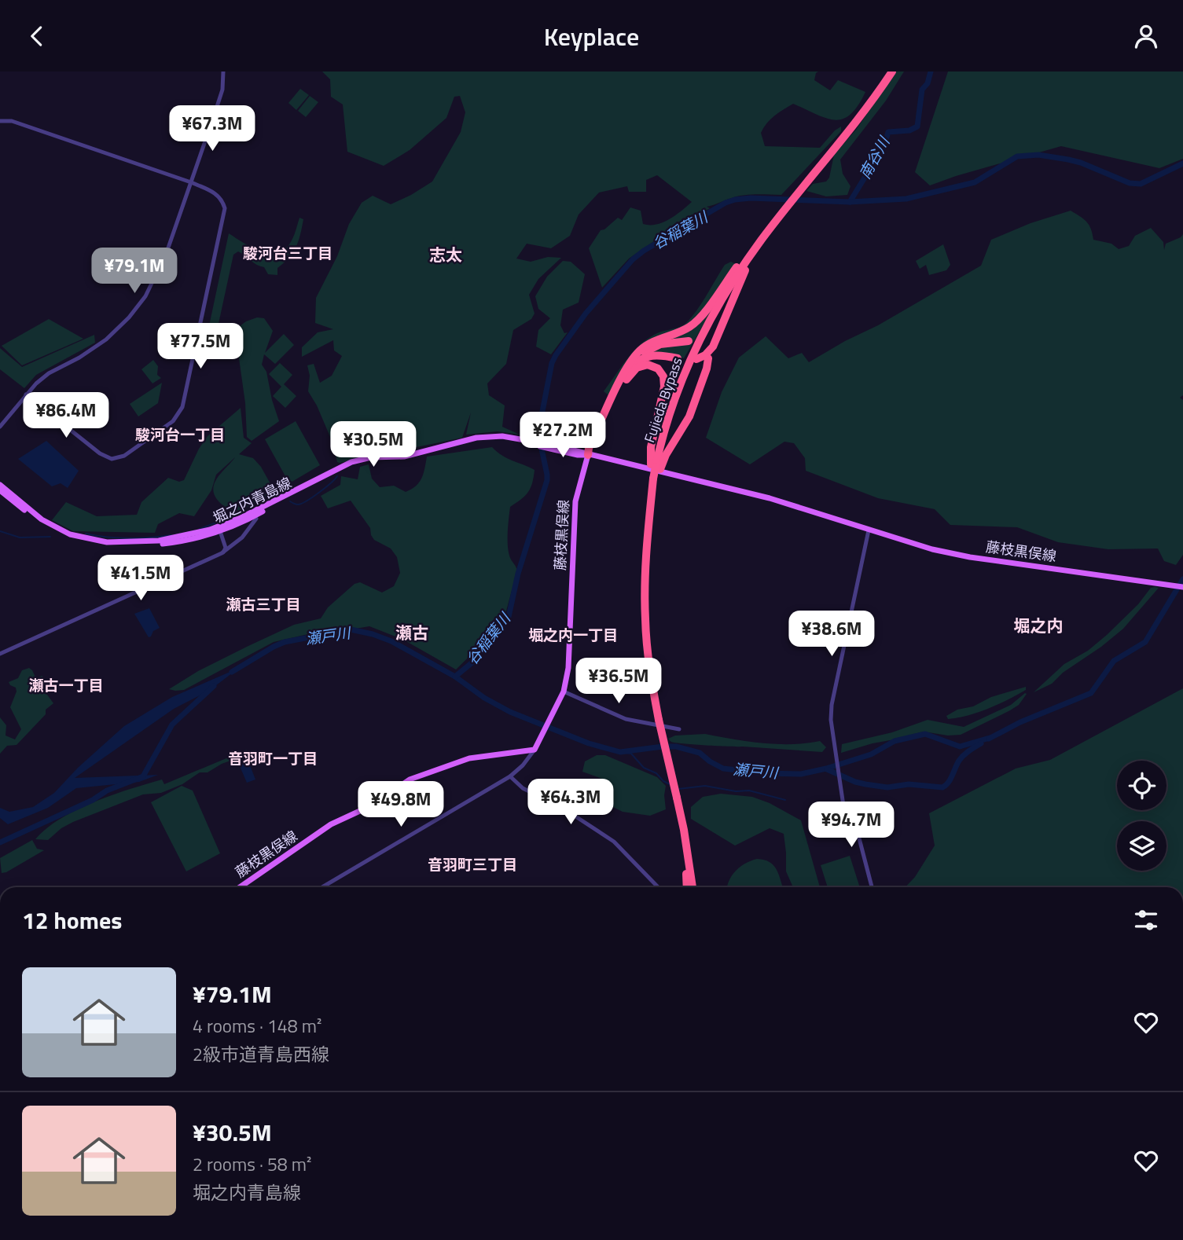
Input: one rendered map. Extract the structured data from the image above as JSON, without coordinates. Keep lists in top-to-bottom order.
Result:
{
  "streets": {
    "highway": ["Fujieda Bypass"],
    "main road": ["堀之内青島線", "藤枝黒俣線"]
  },
  "crossings": [
    ["堀之内青島線", "藤枝黒俣線"]
  ],
  "districts": [
    "駿河台三丁目",
    "志太",
    "駿河台一丁目",
    "瀬古三丁目",
    "堀之内",
    "瀬古",
    "堀之内一丁目",
    "瀬古一丁目",
    "音羽町一丁目",
    "音羽町三丁目"
  ],
  "water": ["南谷川", "谷稲葉川", "瀬戸川"],
  "page": {
    "header": "Keyplace",
    "price": [
      "¥67.3M",
      "¥79.1M",
      "¥77.5M",
      "¥86.4M",
      "¥27.2M",
      "¥30.5M",
      "¥41.5M",
      "¥38.6M",
      "¥36.5M",
      "¥64.3M",
      "¥49.8M",
      "¥94.7M"
    ],
    "heading": "12 homes",
    "list": [
      {
        "name": "¥79.1M",
        "note": "4 rooms · 148 m² · 2級市道青島西線"
      },
      {
        "name": "¥30.5M",
        "note": "2 rooms · 58 m² · 堀之内青島線"
      }
    ]
  }
}
